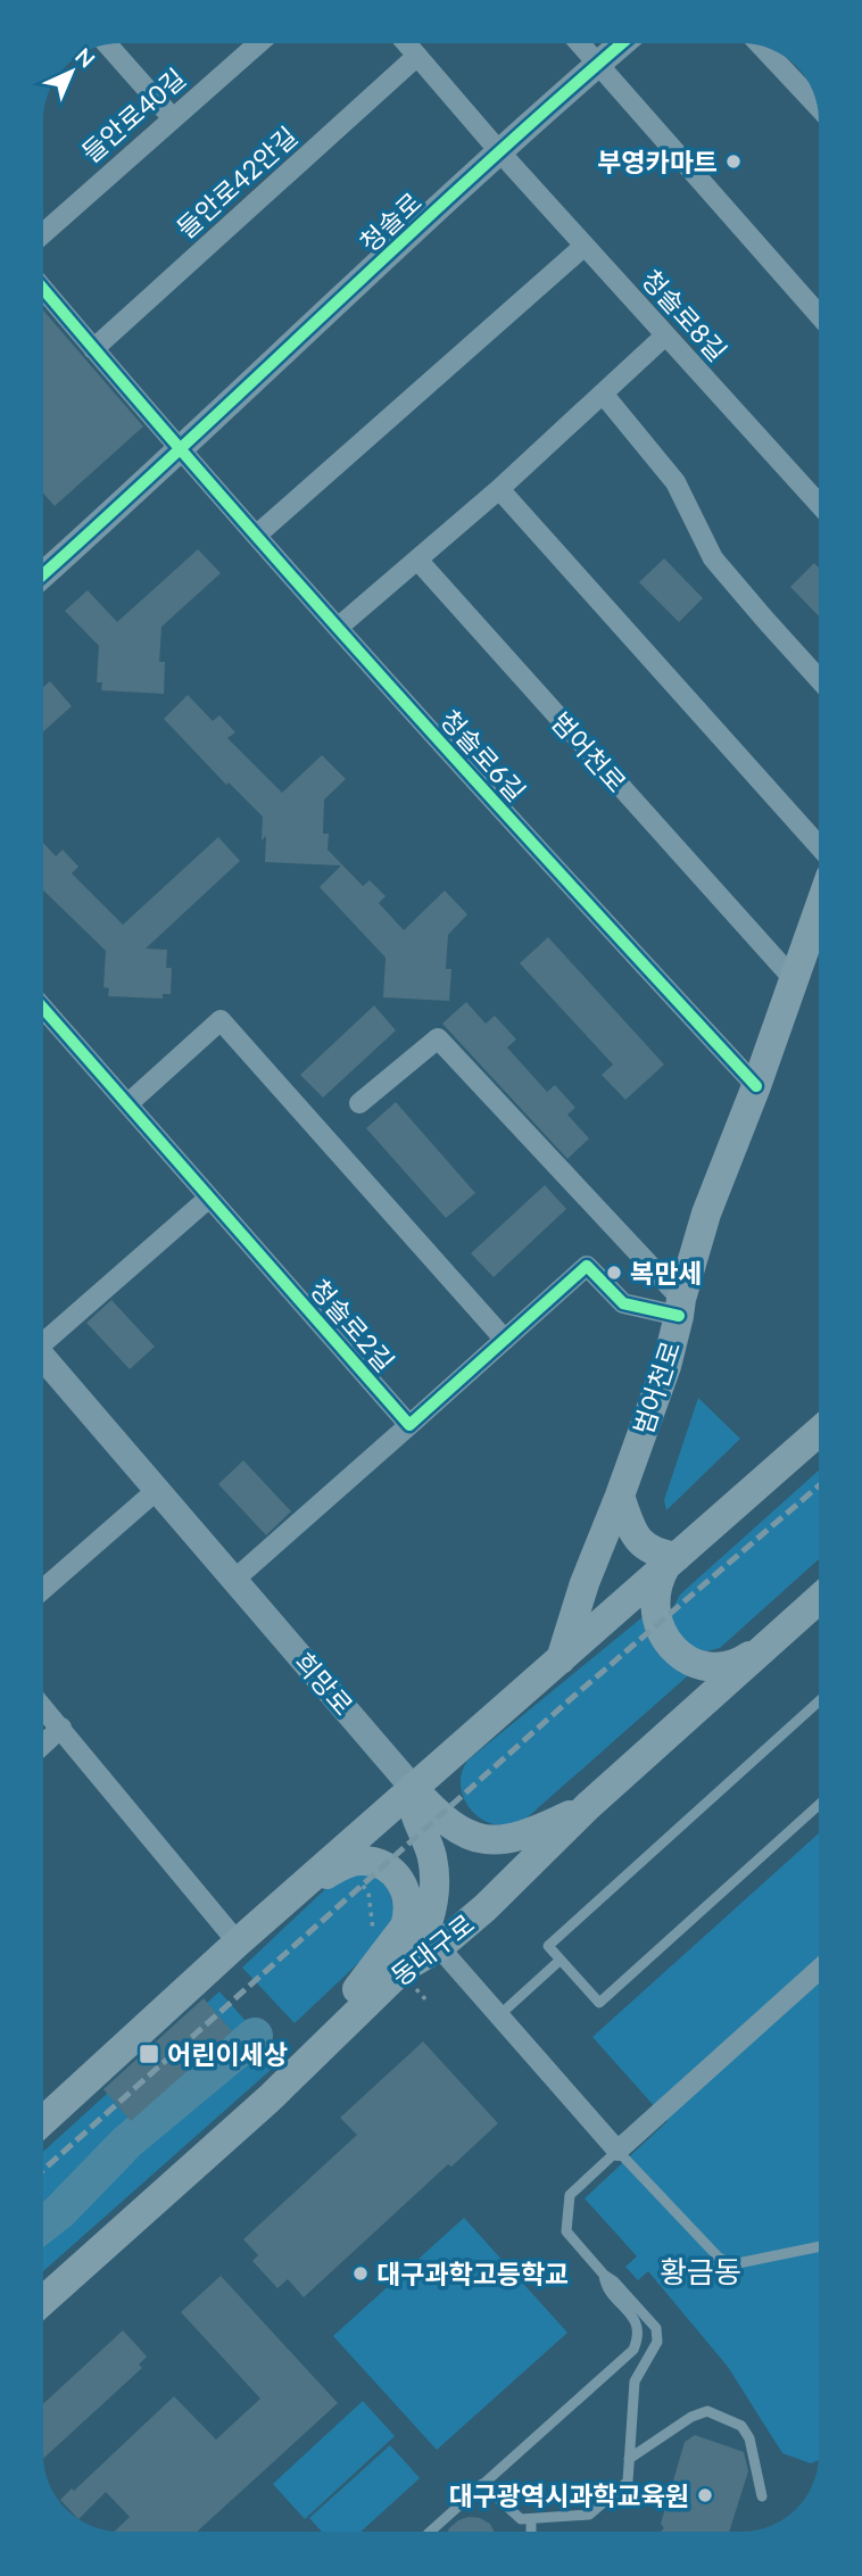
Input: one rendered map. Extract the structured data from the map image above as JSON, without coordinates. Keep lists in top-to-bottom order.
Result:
{
  "streets": {
    "main road": ["범어천로", "동대구로"],
    "street": [
      "들안로40길",
      "들안로42안길",
      "청솔로",
      "청솔로8길",
      "청솔로6길",
      "청솔로2길",
      "희망로"
    ]
  },
  "crossings": [
    ["청솔로", "청솔로8길"],
    ["청솔로", "청솔로6길"],
    ["범어천로", "청솔로6길"],
    ["청솔로2길", "희망로"]
  ],
  "districts": ["황금동"],
  "places": {
    "other": [
      "부영카마트",
      "복만세",
      "대구과학고등학교",
      "대구광역시과학교육원"
    ],
    "transit": ["어린이세상"]
  },
  "north": "top right"
}
